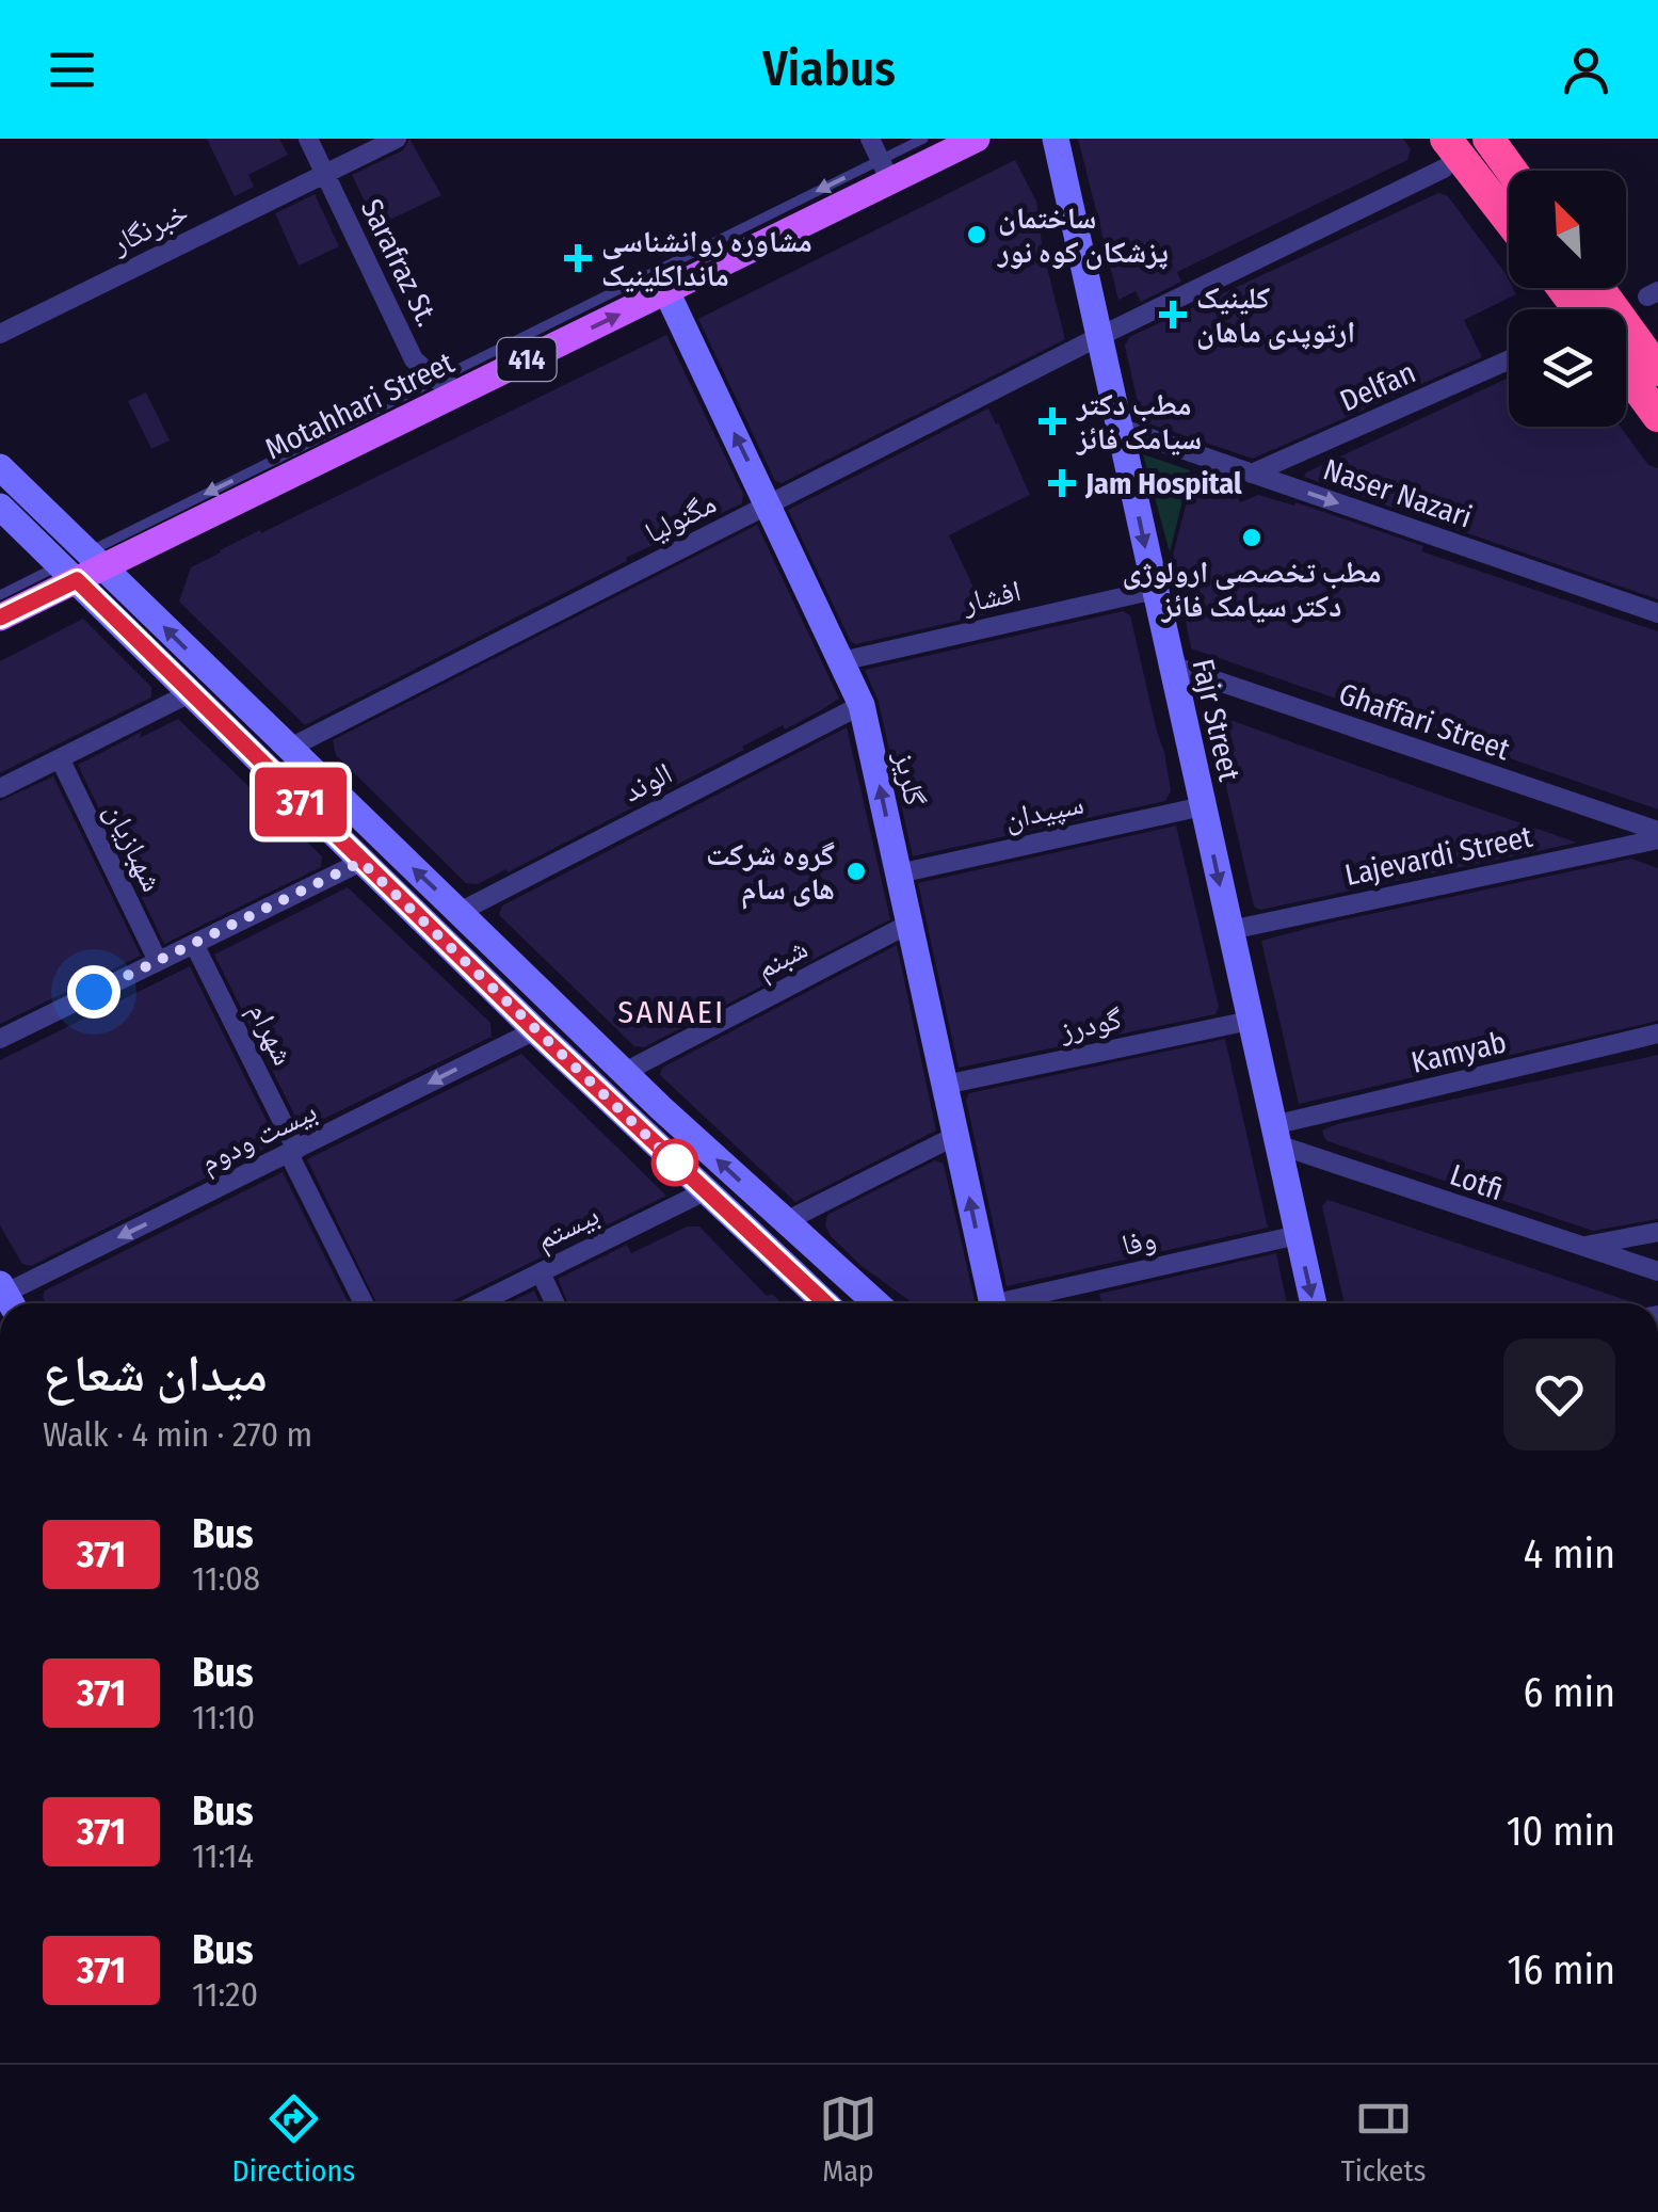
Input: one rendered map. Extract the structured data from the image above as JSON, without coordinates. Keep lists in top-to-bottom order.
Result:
{
  "streets": {
    "main road": [
      "414",
      "Motahhari Street",
      "Fajr Street",
      "گلریز"
    ],
    "street": [
      "خبرنگار",
      "Sarafraz St.",
      "Delfan",
      "Naser Nazari",
      "مگنولیا",
      "افشار",
      "Ghaffari Street",
      "الوند",
      "سپیدان",
      "شهبازیان",
      "Lajevardi Street",
      "شبنم",
      "گودرز",
      "شهرام",
      "Kamyab",
      "بیست ودوم",
      "Lotfi",
      "بیستم",
      "وفا"
    ]
  },
  "crossings": [
    ["خبرنگار", "Sarafraz St."],
    ["Sarafraz St.", "Motahhari Street"],
    ["Delfan", "Naser Nazari"],
    ["Motahhari Street", "گلریز"],
    ["Naser Nazari", "Fajr Street"],
    ["مگنولیا", "Fajr Street"],
    ["مگنولیا", "گلریز"],
    ["افشار", "Fajr Street"],
    ["افشار", "گلریز"],
    ["Fajr Street", "Ghaffari Street"],
    ["Fajr Street", "سپیدان"],
    ["Fajr Street", "Lajevardi Street"],
    ["Fajr Street", "گودرز"],
    ["Fajr Street", "Kamyab"],
    ["Fajr Street", "Lotfi"],
    ["Fajr Street", "وفا"],
    ["Ghaffari Street", "Lajevardi Street"],
    ["گلریز", "الوند"],
    ["گلریز", "سپیدان"],
    ["گلریز", "شبنم"],
    ["گلریز", "گودرز"],
    ["شهرام", "بیست ودوم"],
    ["Kamyab", "Lotfi"]
  ],
  "one_way": ["Naser Nazari", "گلریز", "بیست ودوم"],
  "districts": ["SANAEI"],
  "places": {
    "other": ["ساختمان پزشکان کوه نور", "مطب تخصصی ارولوژی دکتر سیامک فائز", "گروه شرکت های سام"],
    "health": [
      "مشاوره روانشناسی مانداکلینیک",
      "کلینیک ارتوپدی ماهان",
      "مطب دکتر سیامک فائز",
      "Jam Hospital"
    ]
  },
  "lines": ["bus line 371"],
  "north": "top left",
  "page": {
    "header": "Viabus",
    "on_map": "371",
    "heading": ["میدان شعاع", "Walk · 4 min · 270 m"],
    "list": [
      {
        "mark": "371",
        "name": "Bus",
        "note": "11:08",
        "value": "4 min"
      },
      {
        "mark": "371",
        "name": "Bus",
        "note": "11:10",
        "value": "6 min"
      },
      {
        "mark": "371",
        "name": "Bus",
        "note": "11:14",
        "value": "10 min"
      },
      {
        "mark": "371",
        "name": "Bus",
        "note": "11:20",
        "value": "16 min"
      }
    ],
    "tabs": ["Directions", "Map", "Tickets"]
  }
}
